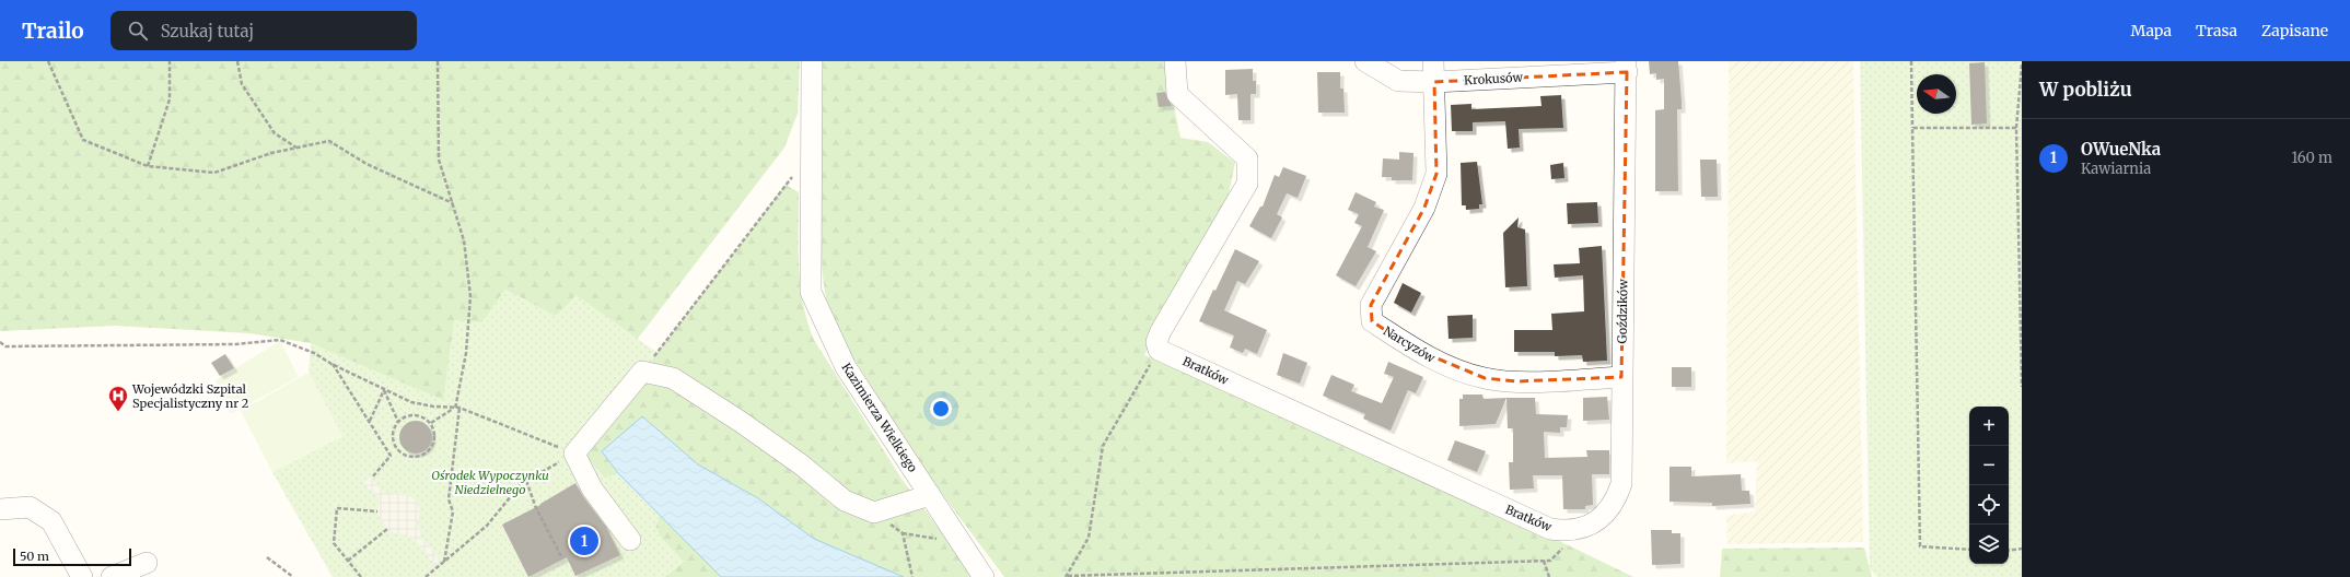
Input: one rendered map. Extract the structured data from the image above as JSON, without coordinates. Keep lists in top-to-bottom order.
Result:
{
  "streets": {
    "street": [
      "Krokusów",
      "Goździków",
      "Narcyzów",
      "Bratków",
      "Kazimierza Wielkiego"
    ]
  },
  "crossings": [
    ["Krokusów", "Goździków"],
    ["Krokusów", "Narcyzów"],
    ["Goździków", "Narcyzów"],
    ["Goździków", "Bratków"]
  ],
  "parks": ["Ośrodek Wypoczynku Niedzielnego"],
  "places": {
    "hospital": ["Wojewódzki Szpital Specjalistyczny nr 2"]
  },
  "scale_bar": "50 m",
  "north": "left",
  "page": {
    "header": "Trailo",
    "search": "Szukaj tutaj",
    "nav": ["Mapa", "Trasa", "Zapisane"],
    "heading": "W pobliżu",
    "list": [
      {
        "mark": "1",
        "name": "OWueNka",
        "note": "Kawiarnia",
        "value": "160 m"
      }
    ],
    "map_buttons": ["+", "−"],
    "pins": "1",
    "scale": "50 m"
  }
}
